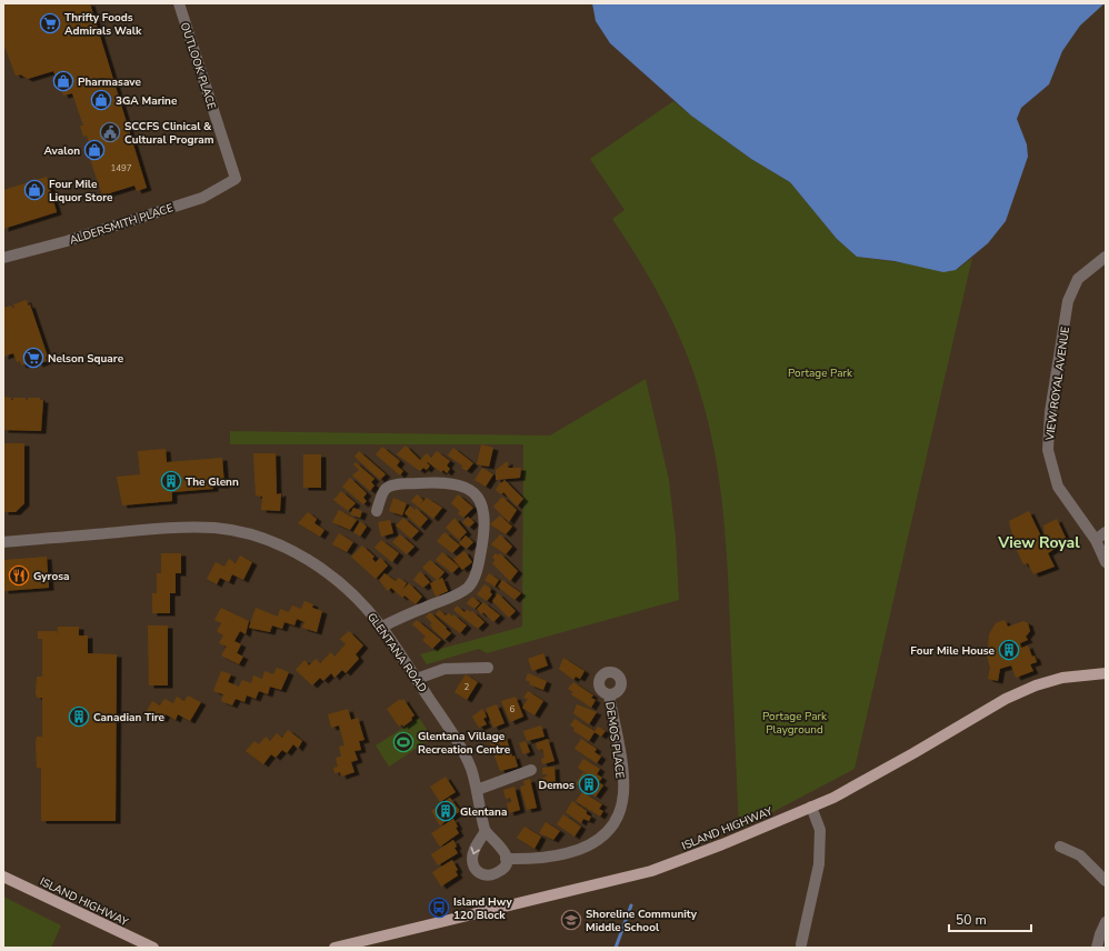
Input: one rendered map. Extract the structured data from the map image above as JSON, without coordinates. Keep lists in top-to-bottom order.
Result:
{
  "streets": {
    "main road": ["ISLAND HIGHWAY"],
    "street": [
      "OUTLOOK PLACE",
      "ALDERSMITH PLACE",
      "VIEW ROYAL AVENUE",
      "GLENTANA ROAD",
      "DEMOS PLACE"
    ]
  },
  "crossings": [
    ["OUTLOOK PLACE", "ALDERSMITH PLACE"],
    ["GLENTANA ROAD", "DEMOS PLACE"]
  ],
  "districts": ["View Royal"],
  "parks": ["Portage Park", "Portage Park Playground"],
  "places": {
    "supermarket": ["Thrifty Foods Admirals Walk", "Nelson Square"],
    "shop": [
      "Pharmasave",
      "3GA Marine",
      "Avalon",
      "Four Mile Liquor Store"
    ],
    "public building": ["SCCFS Clinical & Cultural Program"],
    "building": [
      "The Glenn",
      "Four Mile House",
      "Canadian Tire",
      "Demos",
      "Glentana"
    ],
    "restaurant": ["Gyrosa"],
    "sports": ["Glentana Village Recreation Centre"],
    "bus stop": ["Island Hwy 120 Block"],
    "school or university": ["Shoreline Community Middle School"]
  },
  "house_numbers": ["1497", "2", "6"],
  "scale_bar": "50 m"
}
